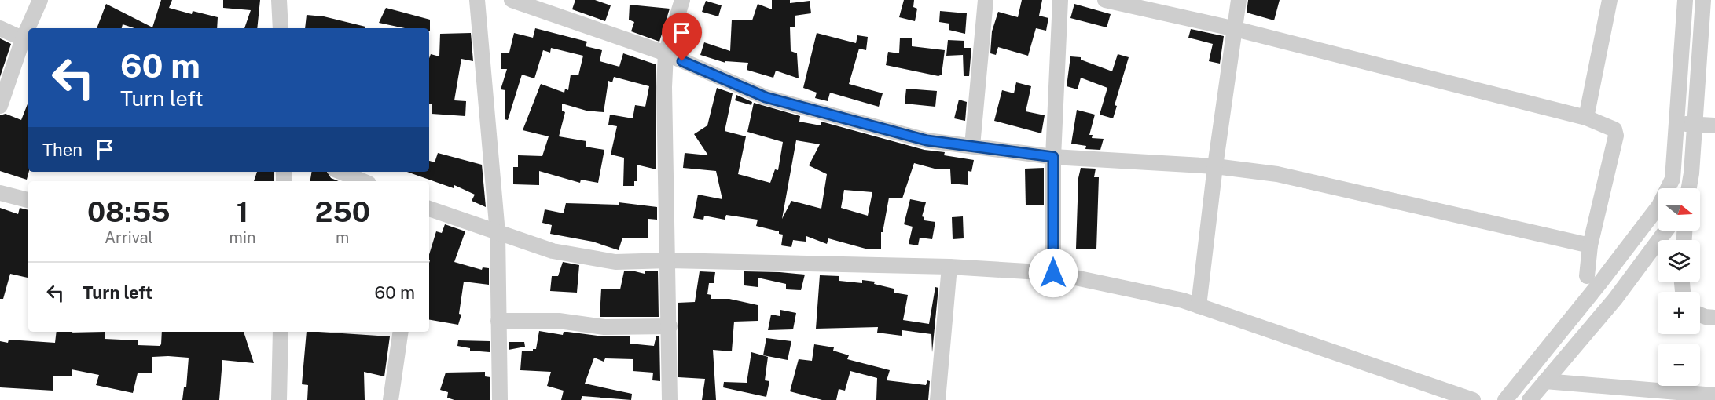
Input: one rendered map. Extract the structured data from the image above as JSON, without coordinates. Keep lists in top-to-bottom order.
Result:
{
  "north": "right",
  "page": {
    "turn": ["60 m", "Turn left"],
    "then": "Then",
    "eta": [
      "08:55",
      "Arrival",
      "1",
      "min",
      "250",
      "m"
    ],
    "map_buttons": ["+", "−"],
    "list": [
      {
        "name": "Turn left",
        "value": "60 m"
      }
    ]
  }
}
